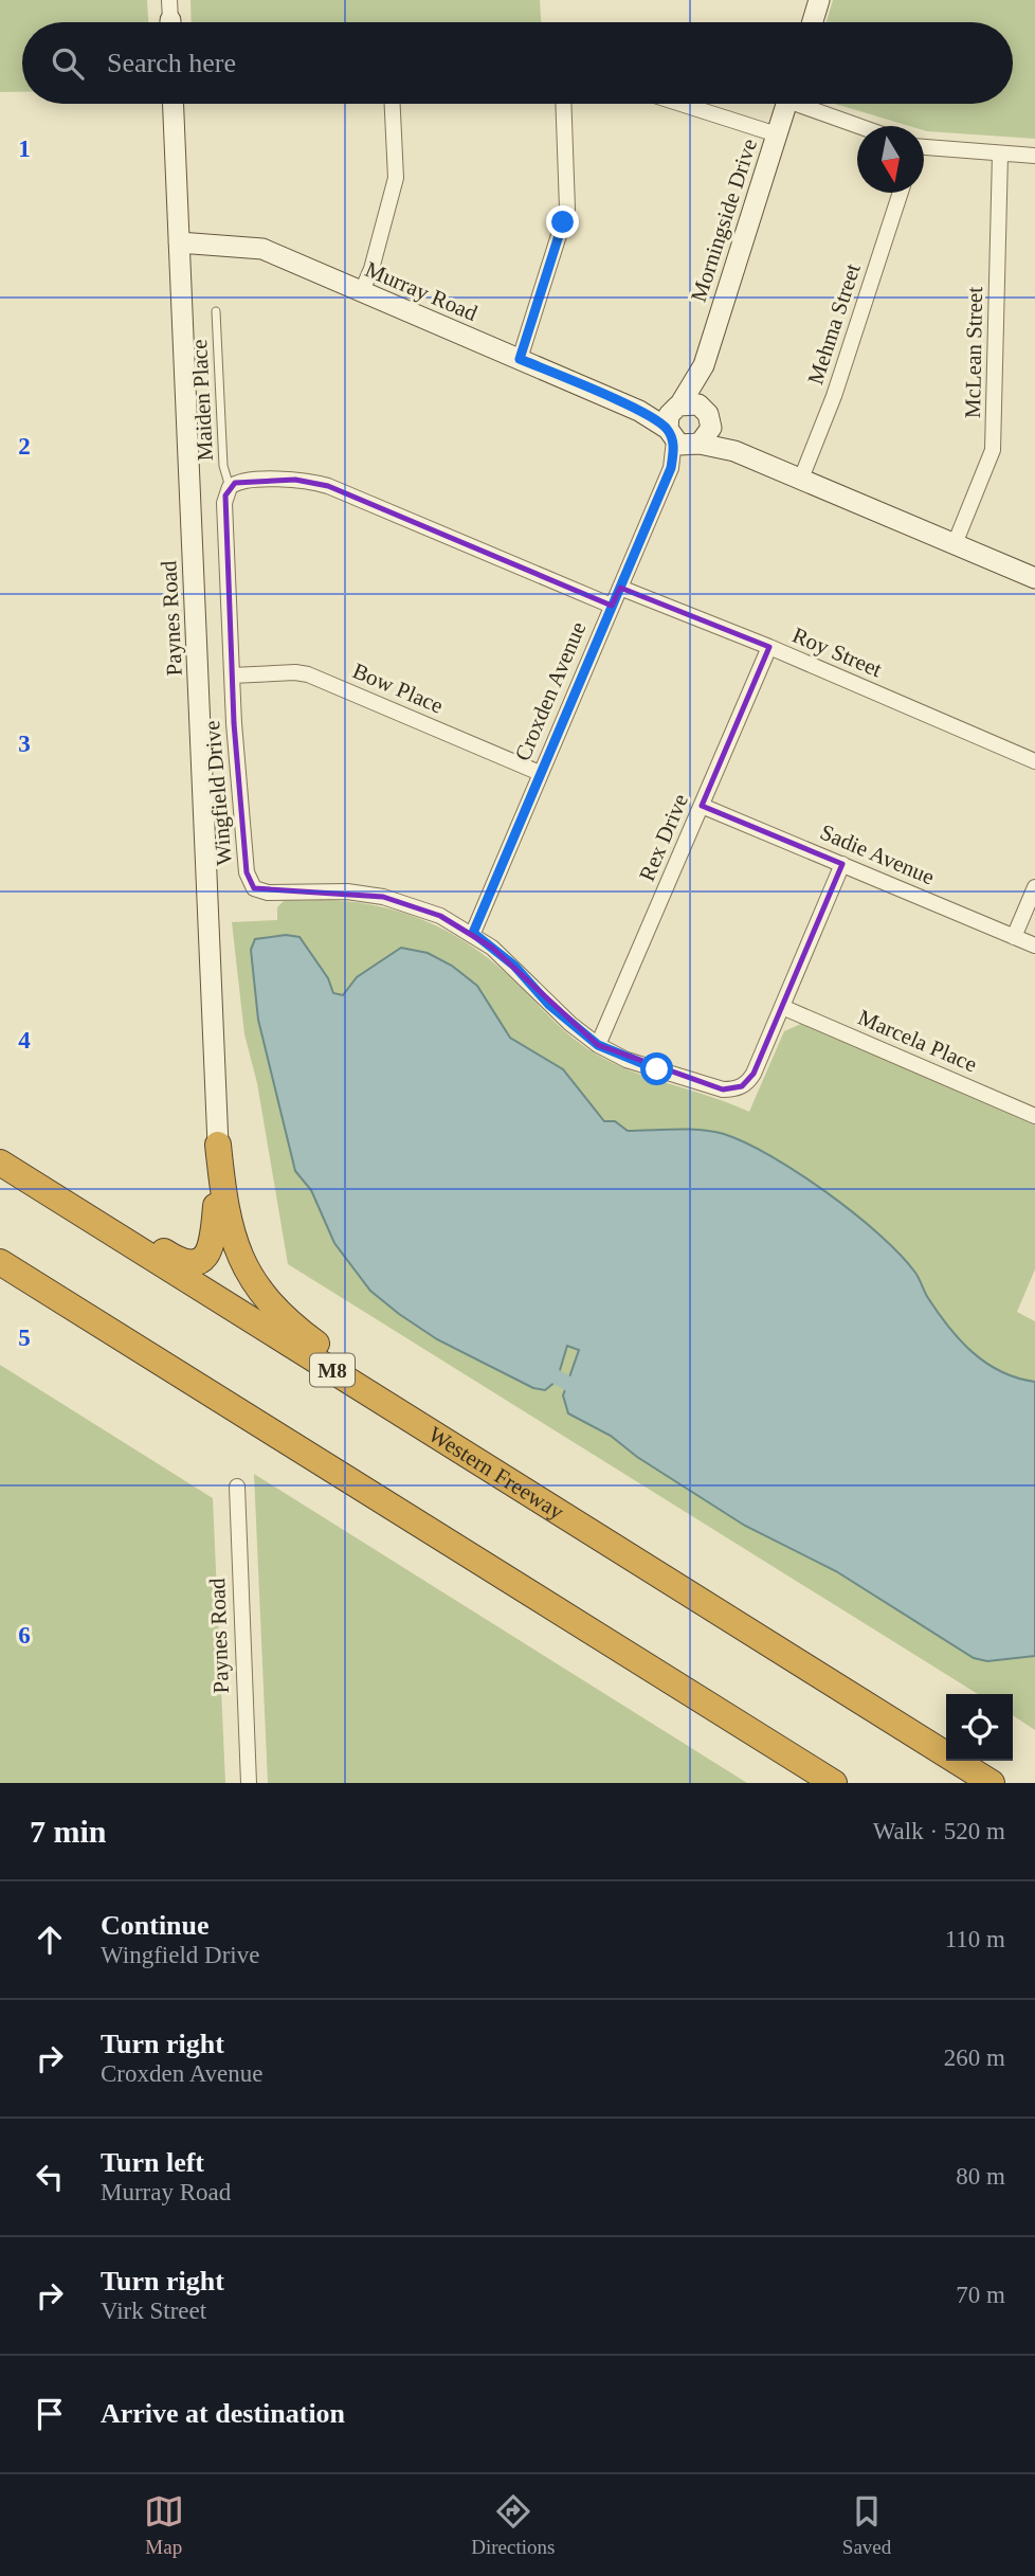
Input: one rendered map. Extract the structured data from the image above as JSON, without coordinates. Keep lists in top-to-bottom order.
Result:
{
  "streets": {
    "highway": ["M8", "Western Freeway"],
    "street": [
      "Morningside Drive",
      "Murray Road",
      "Mehma Street",
      "McLean Street",
      "Paynes Road",
      "Roy Street",
      "Bow Place",
      "Croxden Avenue",
      "Wingfield Drive",
      "Rex Drive",
      "Sadie Avenue",
      "Marcela Place"
    ],
    "lane": ["Maiden Place"]
  },
  "crossings": [
    ["Morningside Drive", "Murray Road"],
    ["Morningside Drive", "Croxden Avenue"],
    ["Murray Road", "Mehma Street"],
    ["Murray Road", "McLean Street"],
    ["Murray Road", "Paynes Road"],
    ["Murray Road", "Croxden Avenue"],
    ["Maiden Place", "Wingfield Drive"],
    ["Roy Street", "Croxden Avenue"],
    ["Roy Street", "Rex Drive"],
    ["Bow Place", "Croxden Avenue"],
    ["Bow Place", "Wingfield Drive"],
    ["Croxden Avenue", "Wingfield Drive"],
    ["Wingfield Drive", "Rex Drive"],
    ["Wingfield Drive", "Sadie Avenue"],
    ["Wingfield Drive", "Marcela Place"],
    ["Rex Drive", "Sadie Avenue"]
  ],
  "north": "bottom",
  "page": {
    "search": "Search here",
    "heading": ["7 min", "Walk · 520 m"],
    "list": [
      ["Continue", "Wingfield Drive", "110 m"],
      ["Turn right", "Croxden Avenue", "260 m"],
      ["Turn left", "Murray Road", "80 m"],
      ["Turn right", "Virk Street", "70 m"],
      "Arrive at destination"
    ],
    "nav": ["Map", "Directions", "Saved"]
  },
  "grid": {
    "rows": [
      "1",
      "2",
      "3",
      "4",
      "5",
      "6"
    ]
  }
}
